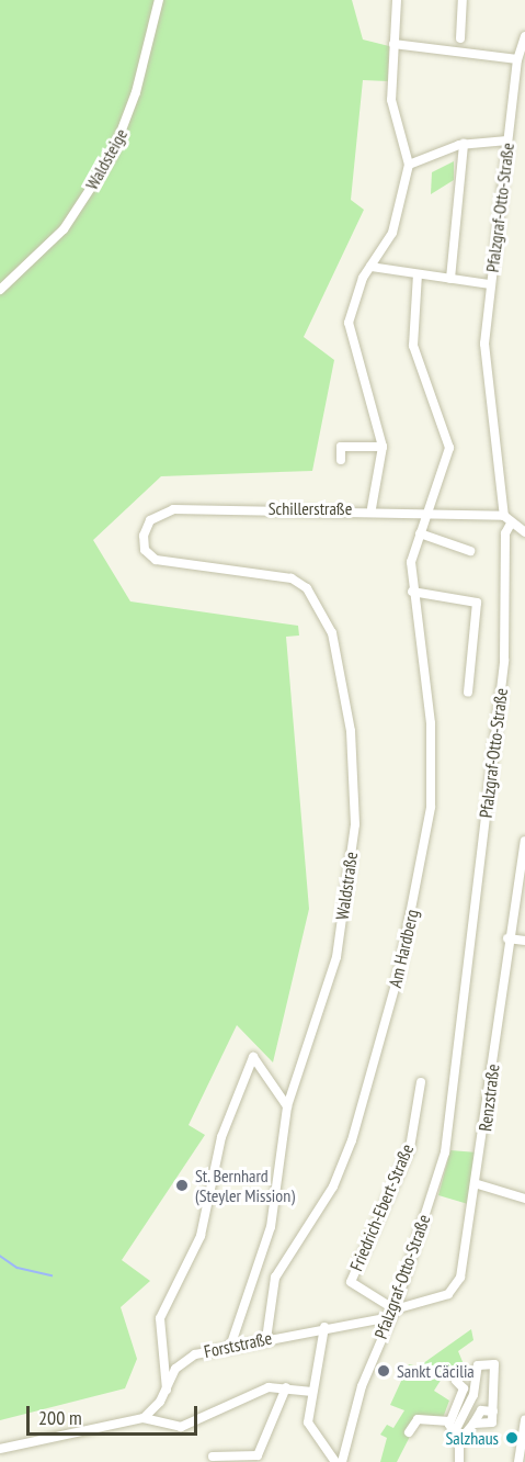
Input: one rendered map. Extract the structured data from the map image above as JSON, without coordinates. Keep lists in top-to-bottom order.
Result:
{
  "streets": {
    "street": [
      "Waldsteige",
      "Pfalzgraf-Otto-Straße",
      "Schillerstraße",
      "Waldstraße",
      "Am Hardberg",
      "Renzstraße",
      "Friedrich-Ebert-Straße",
      "Forststraße"
    ]
  },
  "crossings": [
    ["Pfalzgraf-Otto-Straße", "Schillerstraße"],
    ["Pfalzgraf-Otto-Straße", "Renzstraße"],
    ["Pfalzgraf-Otto-Straße", "Friedrich-Ebert-Straße"],
    ["Pfalzgraf-Otto-Straße", "Forststraße"],
    ["Schillerstraße", "Waldstraße"],
    ["Schillerstraße", "Am Hardberg"],
    ["Waldstraße", "Forststraße"],
    ["Am Hardberg", "Forststraße"],
    ["Renzstraße", "Friedrich-Ebert-Straße"],
    ["Renzstraße", "Forststraße"],
    ["Friedrich-Ebert-Straße", "Forststraße"]
  ],
  "places": ["St. Bernhard (Steyler Mission)", "Sankt Cäcilia", "Salzhaus"],
  "scale_bar": "200 m"
}
